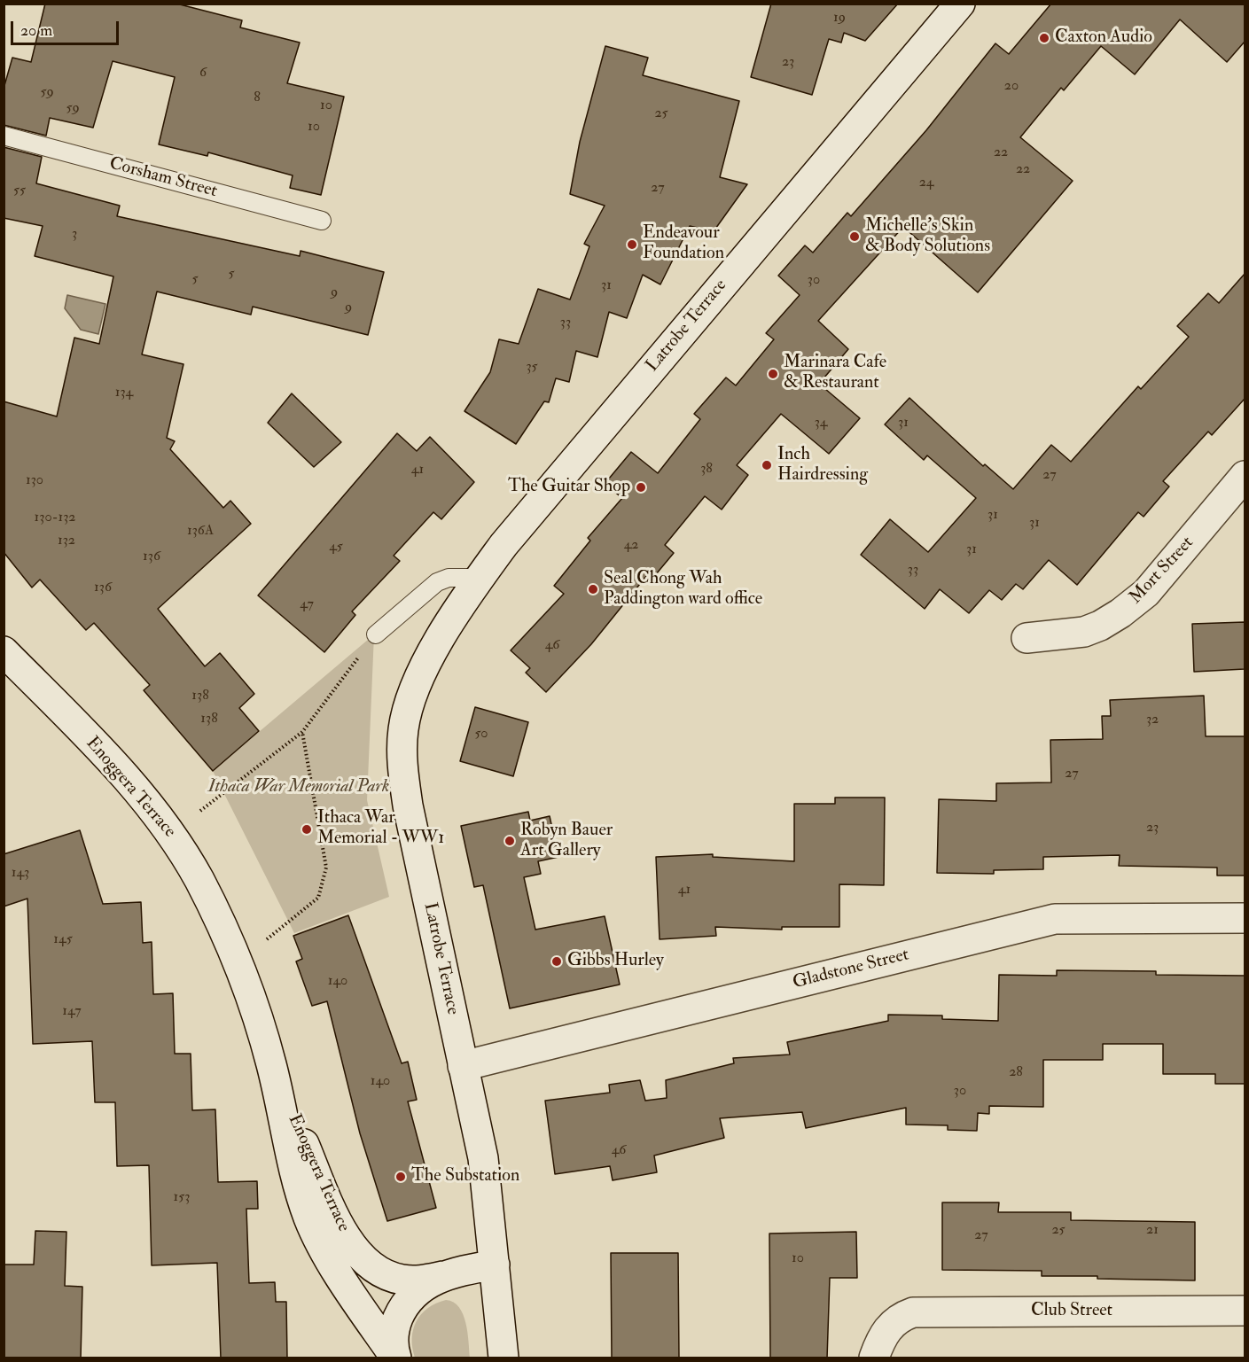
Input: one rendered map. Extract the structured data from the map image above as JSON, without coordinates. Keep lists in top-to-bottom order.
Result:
{
  "streets": {
    "main road": [
      "Latrobe Terrace",
      "Mort Street",
      "Enoggera Terrace",
      "Gladstone Street",
      "Club Street"
    ],
    "lane": ["Corsham Street"]
  },
  "crossings": [
    ["Latrobe Terrace", "Enoggera Terrace"],
    ["Latrobe Terrace", "Gladstone Street"]
  ],
  "parks": ["Ithaca War Memorial Park"],
  "places": [
    "Caxton Audio",
    "Michelle's Skin & Body Solutions",
    "Endeavour Foundation",
    "Marinara Cafe & Restaurant",
    "Inch Hairdressing",
    "The Guitar Shop",
    "Seal Chong Wah Paddington ward office",
    "Ithaca War Memorial - WW1",
    "Robyn Bauer Art Gallery",
    "Gibbs Hurley",
    "The Substation"
  ],
  "house_numbers": [
    "19",
    "23",
    "6",
    "20",
    "59",
    "8",
    "10",
    "59",
    "25",
    "10",
    "22",
    "22",
    "24",
    "27",
    "55",
    "3",
    "5",
    "5",
    "30",
    "31",
    "9",
    "9",
    "33",
    "35",
    "134",
    "34",
    "31",
    "38",
    "41",
    "27",
    "130",
    "31",
    "130-132",
    "31",
    "136A",
    "132",
    "42",
    "45",
    "31",
    "136",
    "33",
    "136",
    "47",
    "46",
    "138",
    "138",
    "32",
    "50",
    "27",
    "23",
    "143",
    "41",
    "145",
    "140",
    "147",
    "28",
    "140",
    "30",
    "46",
    "153",
    "25",
    "21",
    "27",
    "10"
  ],
  "scale_bar": "20 m"
}
